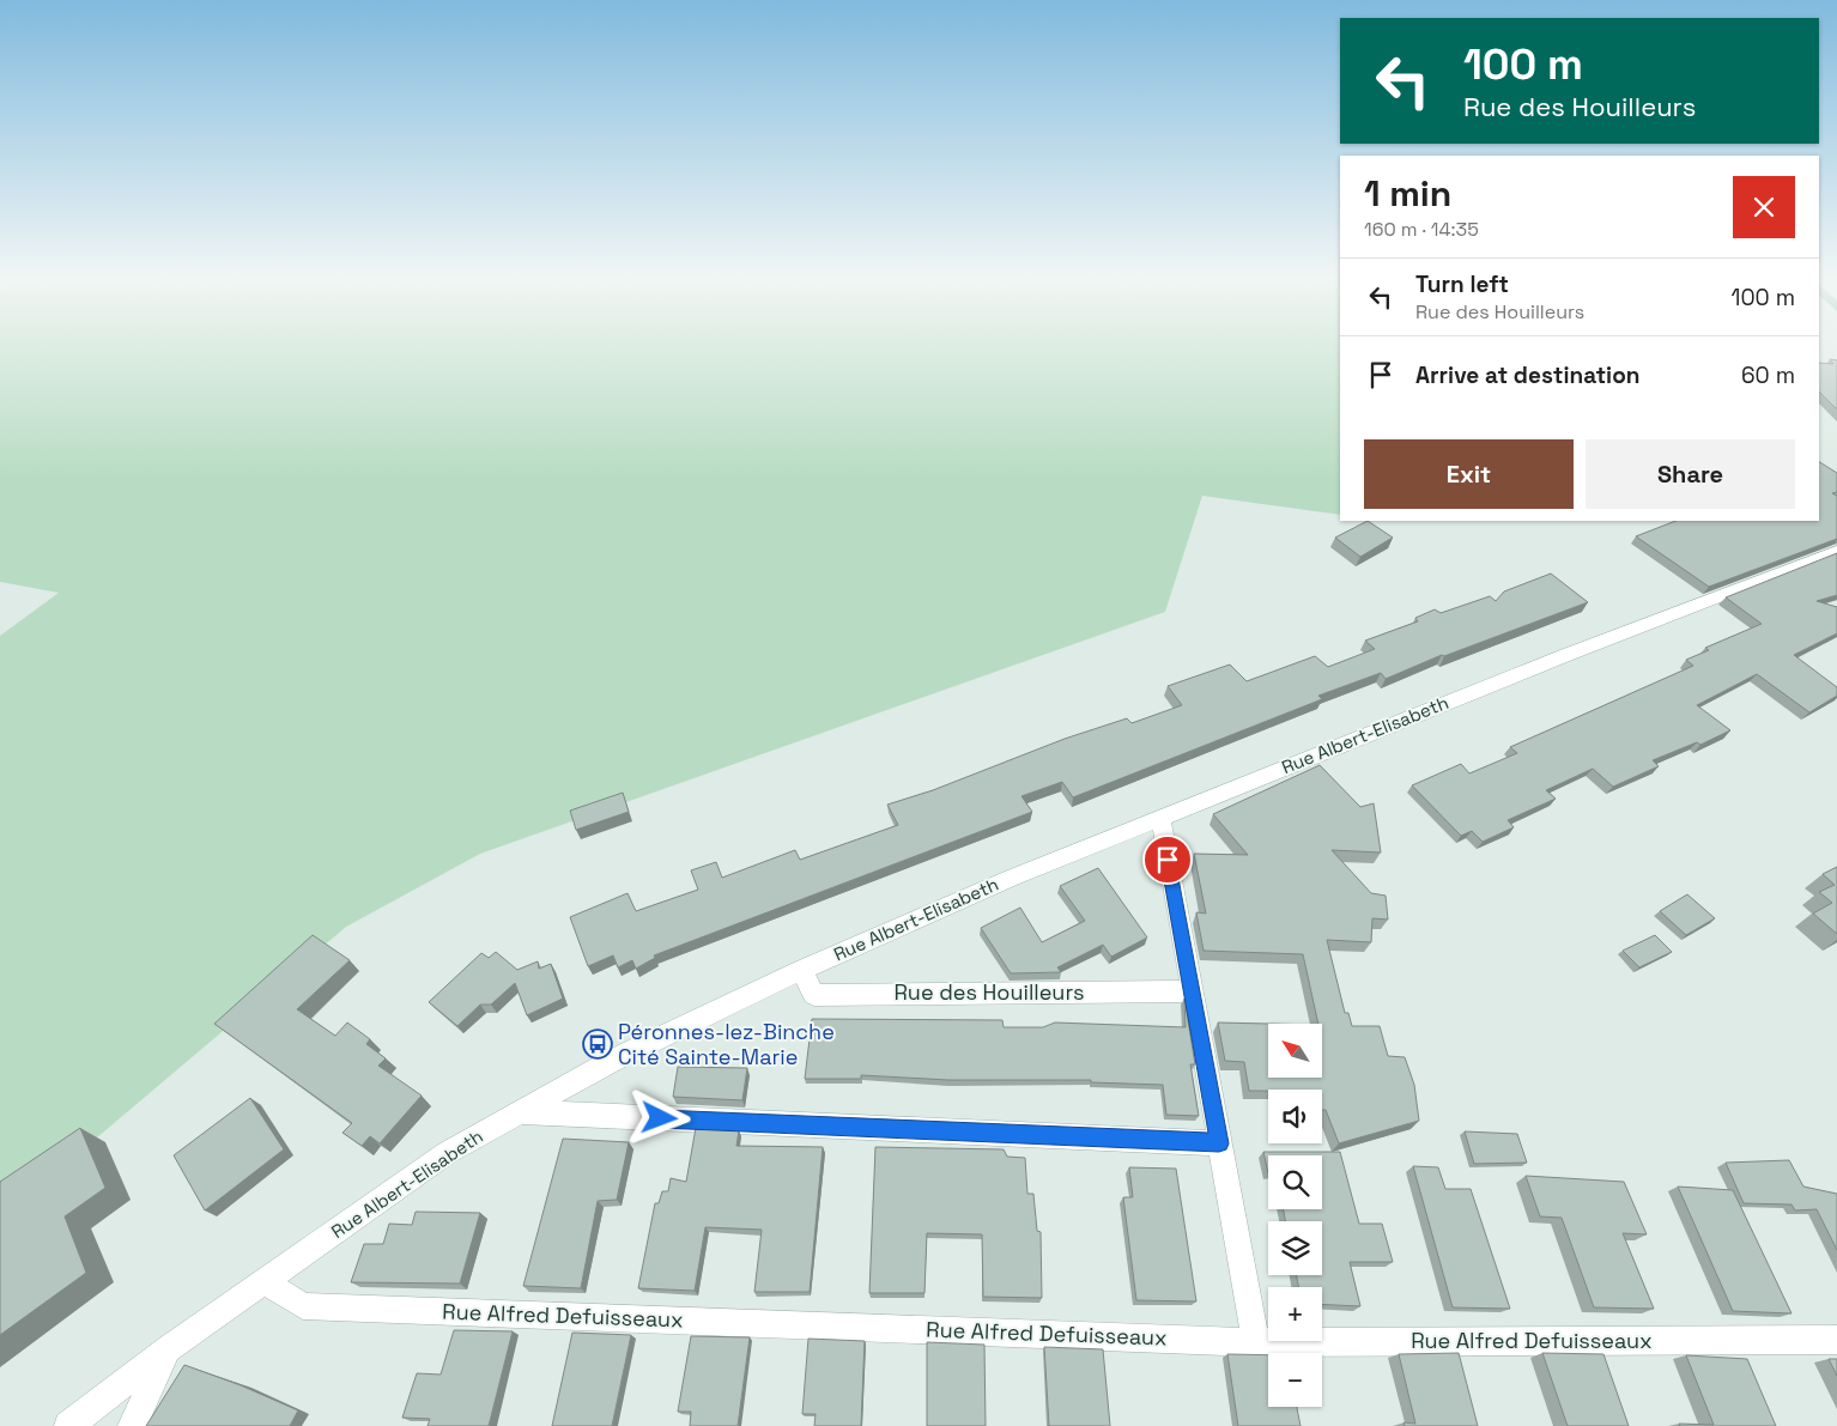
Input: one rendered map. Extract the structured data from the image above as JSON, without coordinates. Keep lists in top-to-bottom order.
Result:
{
  "streets": {
    "street": ["Rue Albert-Elisabeth", "Rue des Houilleurs", "Rue Alfred Defuisseaux"]
  },
  "crossings": [
    ["Rue Albert-Elisabeth", "Rue des Houilleurs"],
    ["Rue Albert-Elisabeth", "Rue Alfred Defuisseaux"]
  ],
  "places": {
    "bus stop": ["Péronnes-lez-Binche Cité Sainte-Marie"]
  },
  "north": "top left",
  "page": {
    "turn": ["100 m", "Rue des Houilleurs"],
    "heading": ["1 min", "160 m · 14:35"],
    "list": [
      {
        "name": "Turn left",
        "note": "Rue des Houilleurs",
        "value": "100 m"
      },
      {
        "name": "Arrive at destination",
        "value": "60 m"
      }
    ],
    "buttons": ["Exit", "Share"],
    "map_buttons": ["+", "−"]
  }
}
